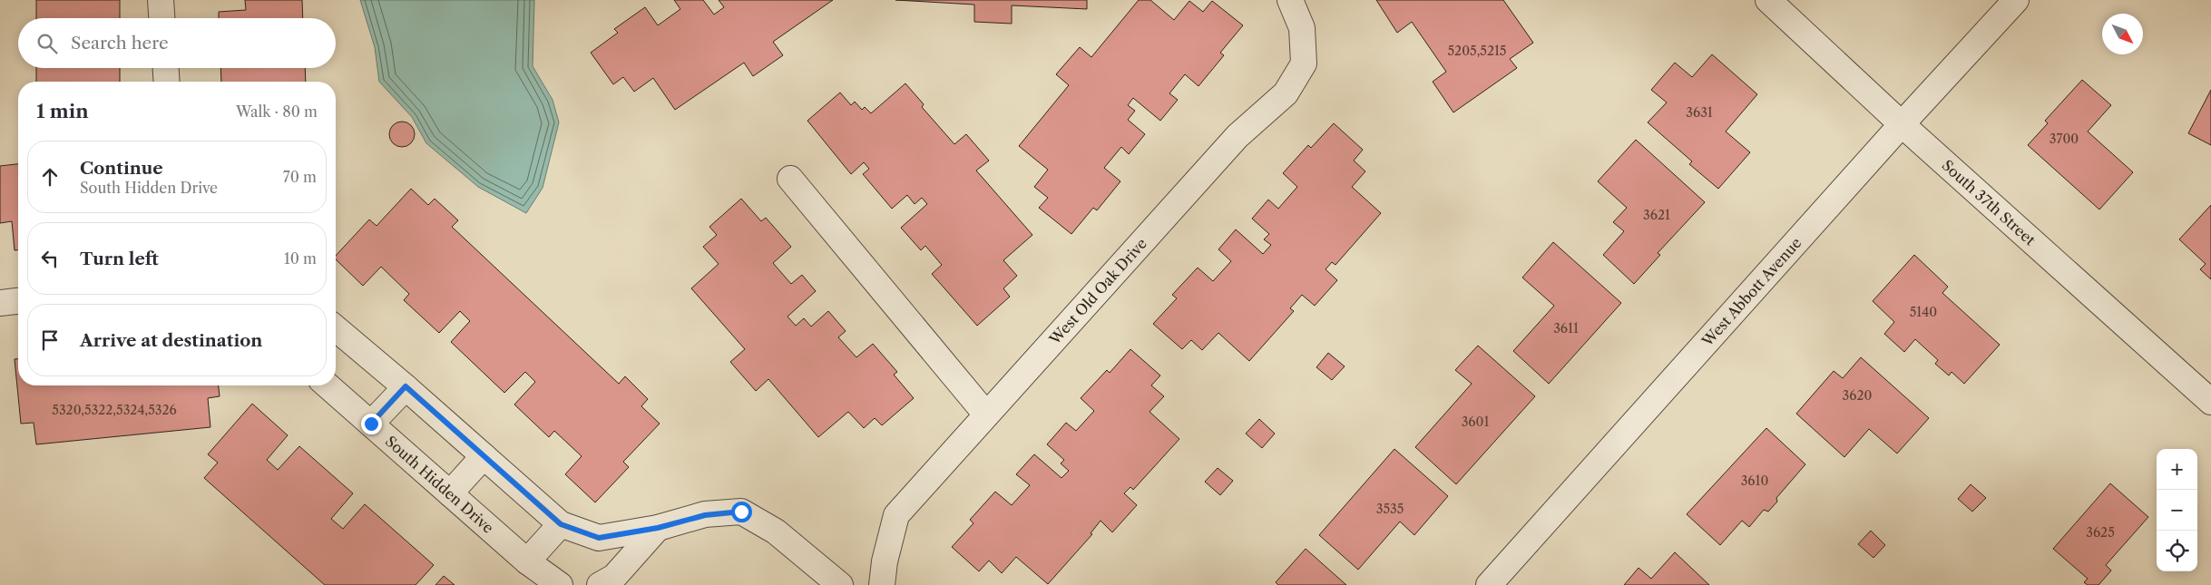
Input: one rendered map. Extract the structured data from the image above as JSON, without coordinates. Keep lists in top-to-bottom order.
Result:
{
  "streets": {
    "street": [
      "South 37th Street",
      "West Old Oak Drive",
      "West Abbott Avenue",
      "South Hidden Drive"
    ]
  },
  "crossings": [
    ["South 37th Street", "West Abbott Avenue"]
  ],
  "house_numbers": [
    "5205,5215",
    "3631",
    "3700",
    "3621",
    "5140",
    "3611",
    "3620",
    "5320,5322,5324,5326",
    "3601",
    "3610",
    "3535",
    "3625"
  ],
  "north": "bottom right",
  "page": {
    "search": "Search here",
    "heading": ["1 min", "Walk · 80 m"],
    "list": [
      ["Continue", "South Hidden Drive", "70 m"],
      ["Turn left", "10 m"],
      "Arrive at destination"
    ],
    "map_buttons": ["+", "−"]
  }
}
